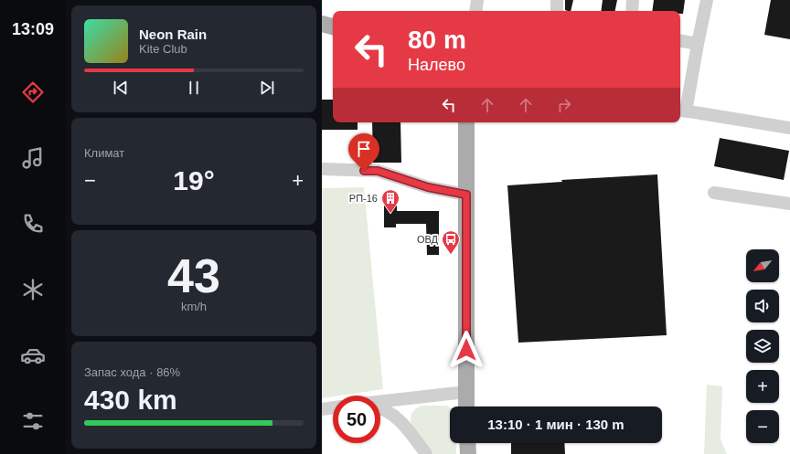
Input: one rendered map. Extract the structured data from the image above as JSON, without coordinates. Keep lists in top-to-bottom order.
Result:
{
  "places": {
    "building": ["РП-16"],
    "bus stop": ["ОВД"]
  },
  "north": "bottom left",
  "page": {
    "tabs": "13:09",
    "turn": ["80 m", "Налево"],
    "song": ["Neon Rain", "Kite Club"],
    "tile": [
      "Климат",
      ["43", "km/h"],
      ["Запас хода · 86%", "430 km"]
    ],
    "heat": ["−", "19°", "+"],
    "map_buttons": ["+", "−"],
    "limit": "50",
    "trip": "13:10 · 1 мин · 130 m"
  }
}
